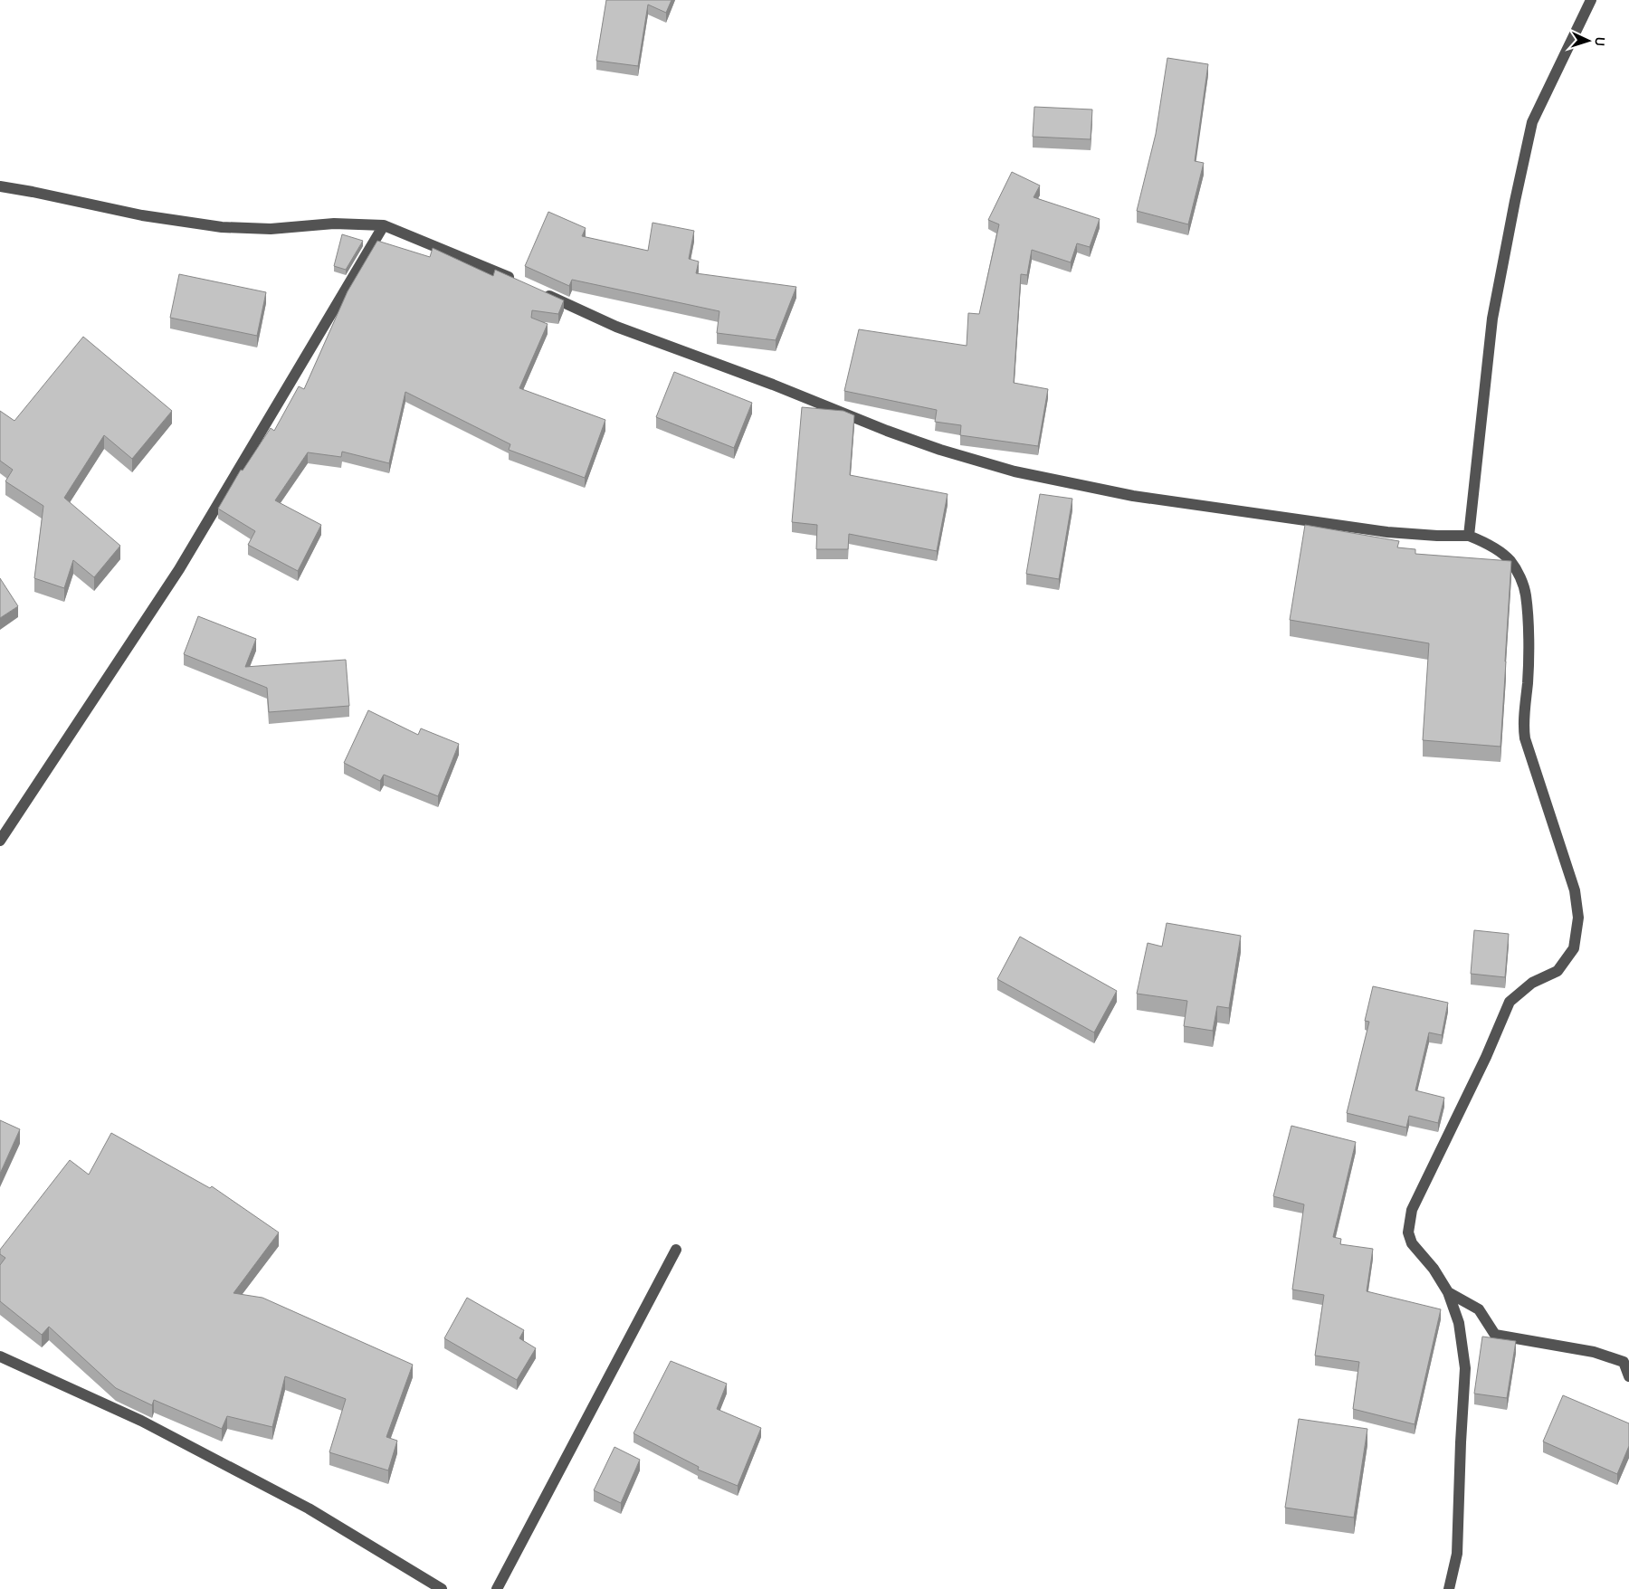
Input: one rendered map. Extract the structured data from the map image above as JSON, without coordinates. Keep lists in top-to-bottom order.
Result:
{
  "north": "right"
}
